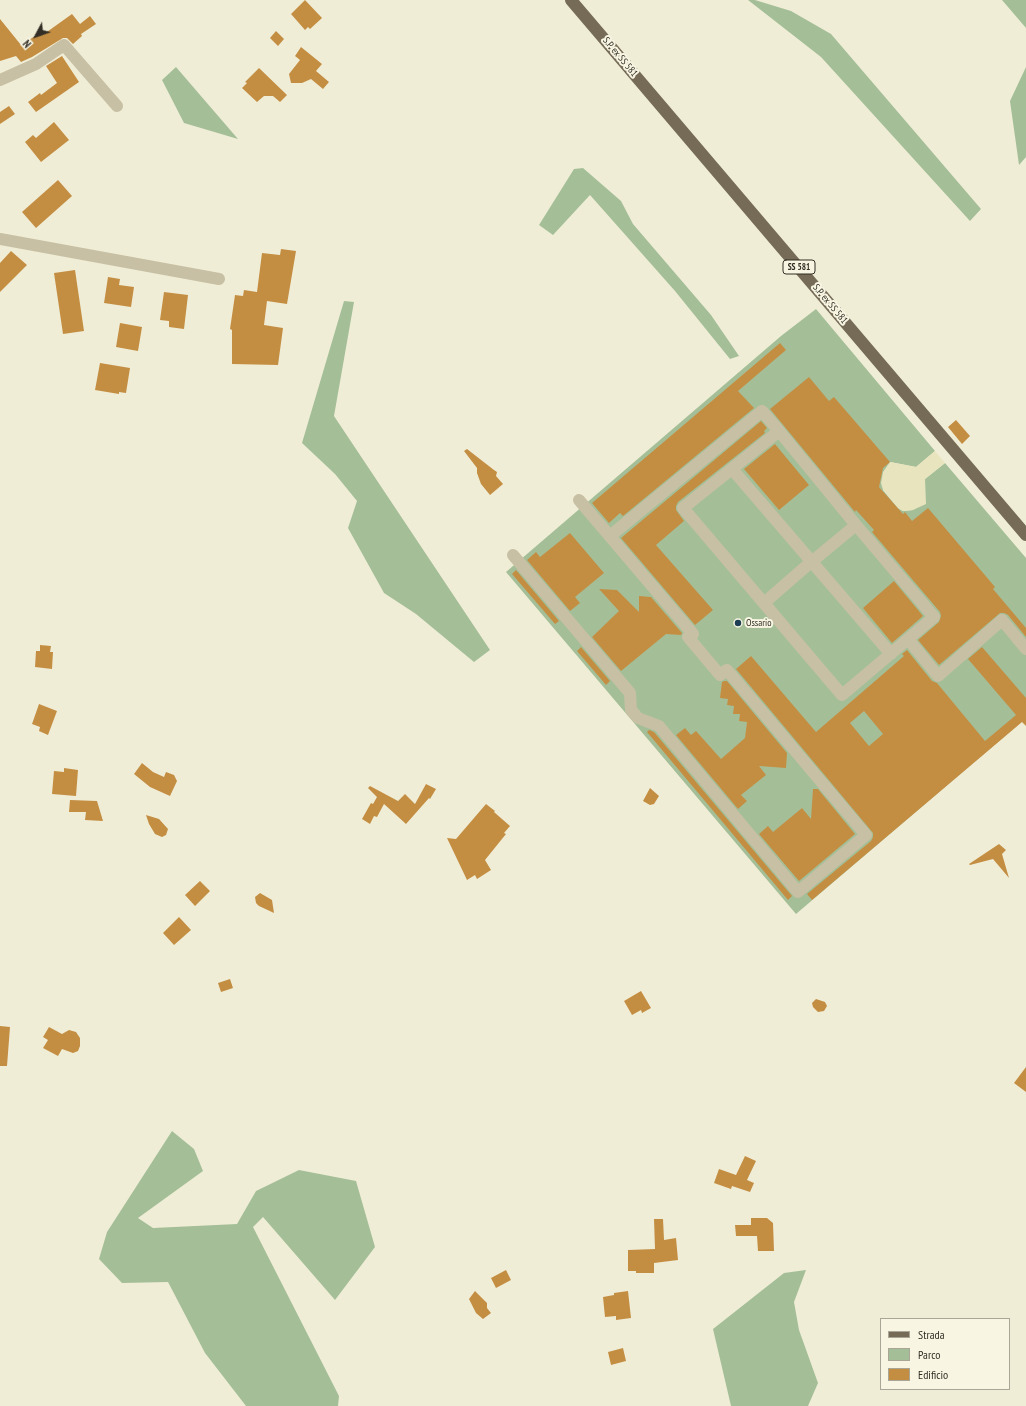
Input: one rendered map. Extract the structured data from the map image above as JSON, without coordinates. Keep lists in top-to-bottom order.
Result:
{
  "streets": {
    "main road": ["S.P. ex SS 581", "SS 581"]
  },
  "places": ["Ossario"],
  "legend": ["Strada", "Parco", "Edificio"],
  "north": "bottom left"
}
